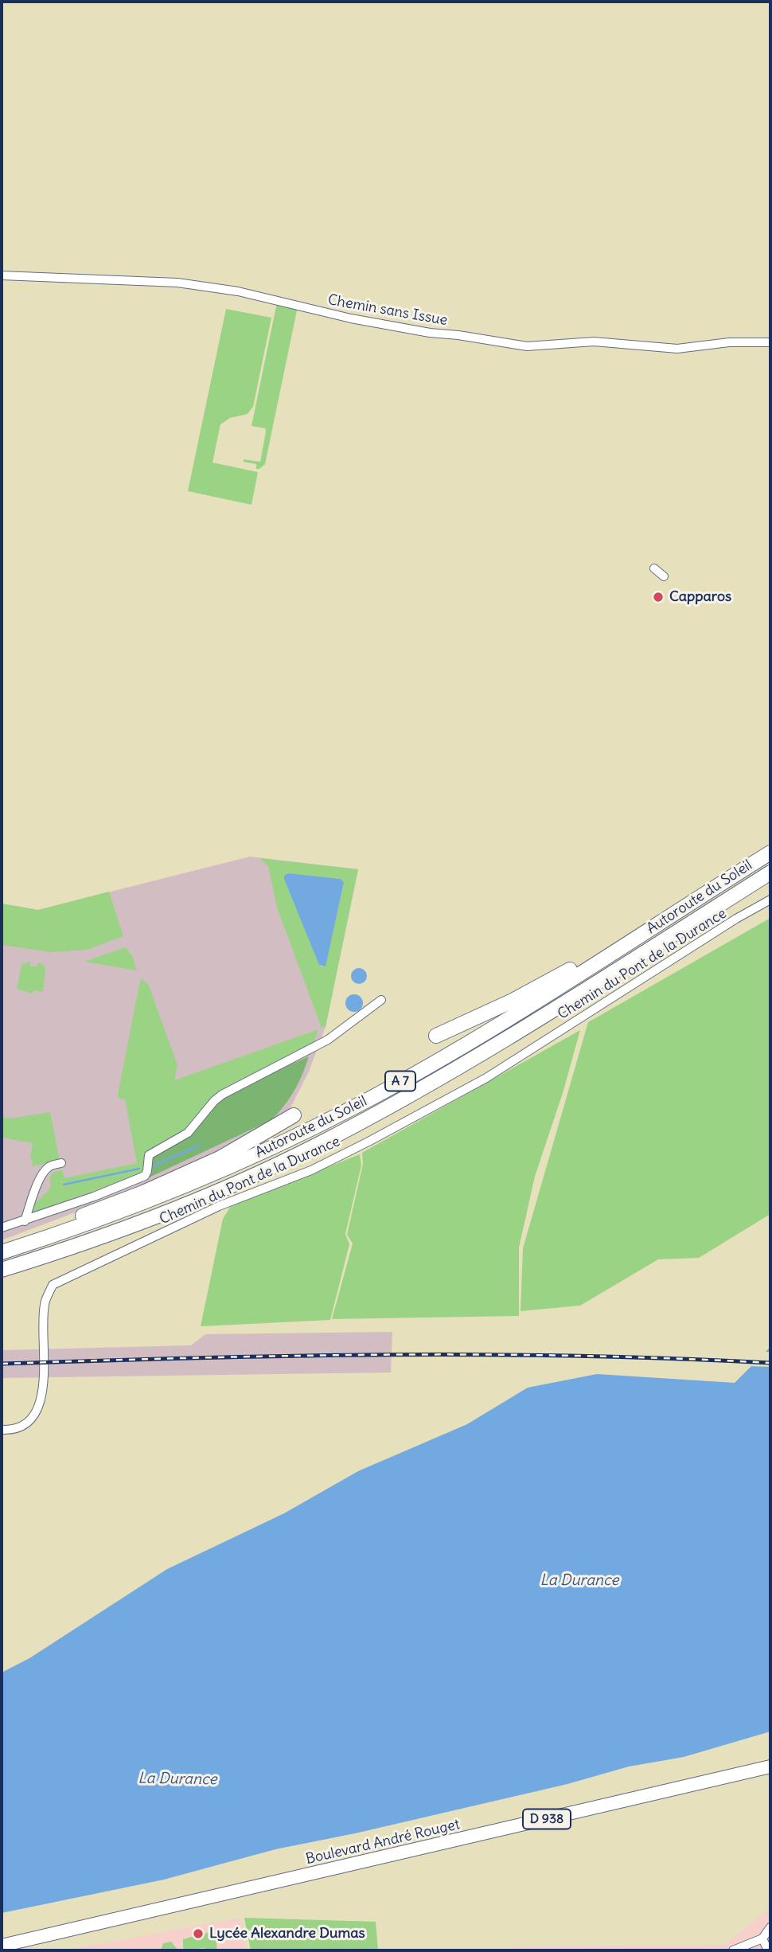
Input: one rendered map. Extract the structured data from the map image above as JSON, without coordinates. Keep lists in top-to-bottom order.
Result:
{
  "streets": {
    "highway": ["Autoroute du Soleil", "A 7"],
    "main road": ["D 938", "Boulevard André Rouget"],
    "street": ["Chemin sans Issue", "Chemin du Pont de la Durance"]
  },
  "water": ["La Durance"],
  "places": ["Capparos", "Lycée Alexandre Dumas"]
}
